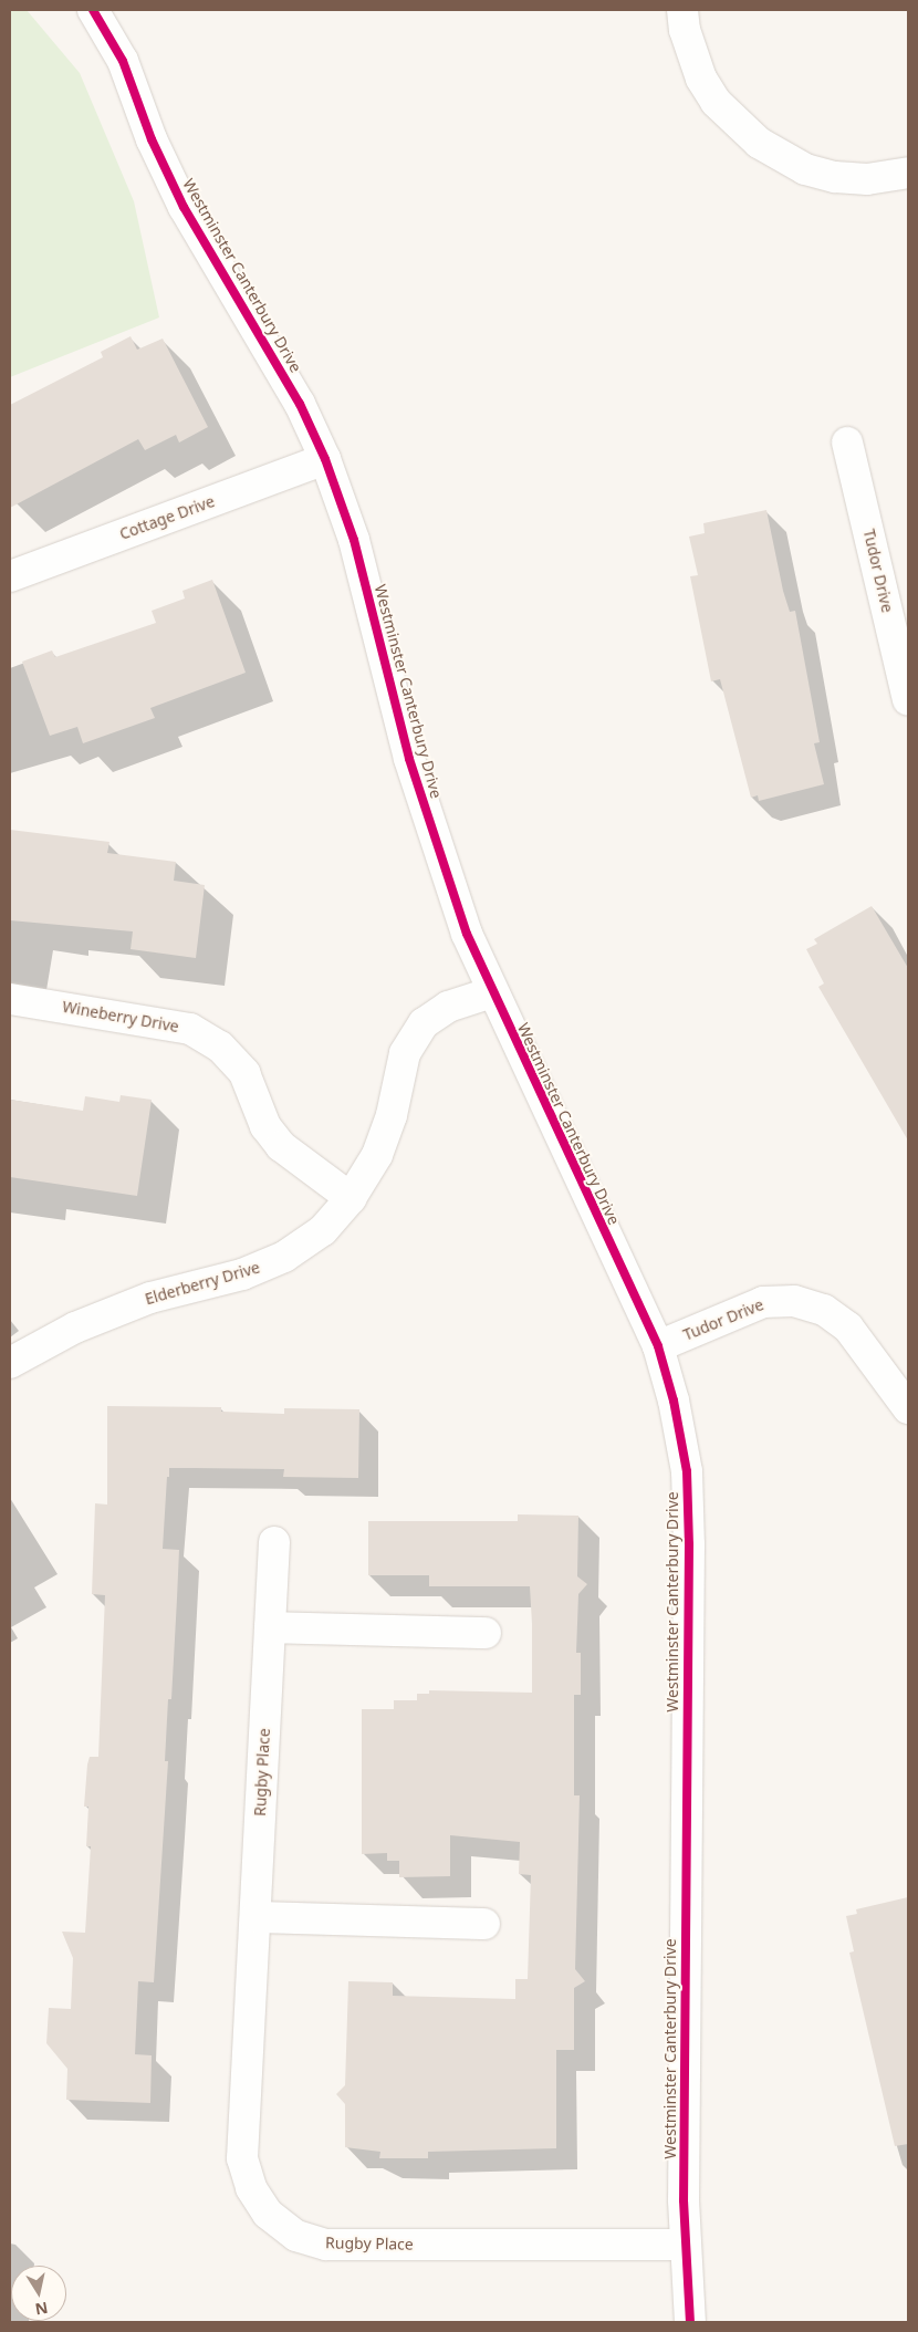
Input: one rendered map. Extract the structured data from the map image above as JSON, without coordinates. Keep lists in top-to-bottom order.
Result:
{
  "streets": {
    "street": [
      "Westminster Canterbury Drive",
      "Cottage Drive",
      "Tudor Drive",
      "Wineberry Drive",
      "Elderberry Drive",
      "Rugby Place"
    ]
  },
  "crossings": [
    ["Westminster Canterbury Drive", "Cottage Drive"],
    ["Westminster Canterbury Drive", "Tudor Drive"],
    ["Westminster Canterbury Drive", "Elderberry Drive"],
    ["Westminster Canterbury Drive", "Rugby Place"],
    ["Wineberry Drive", "Elderberry Drive"]
  ],
  "north": "bottom"
}
